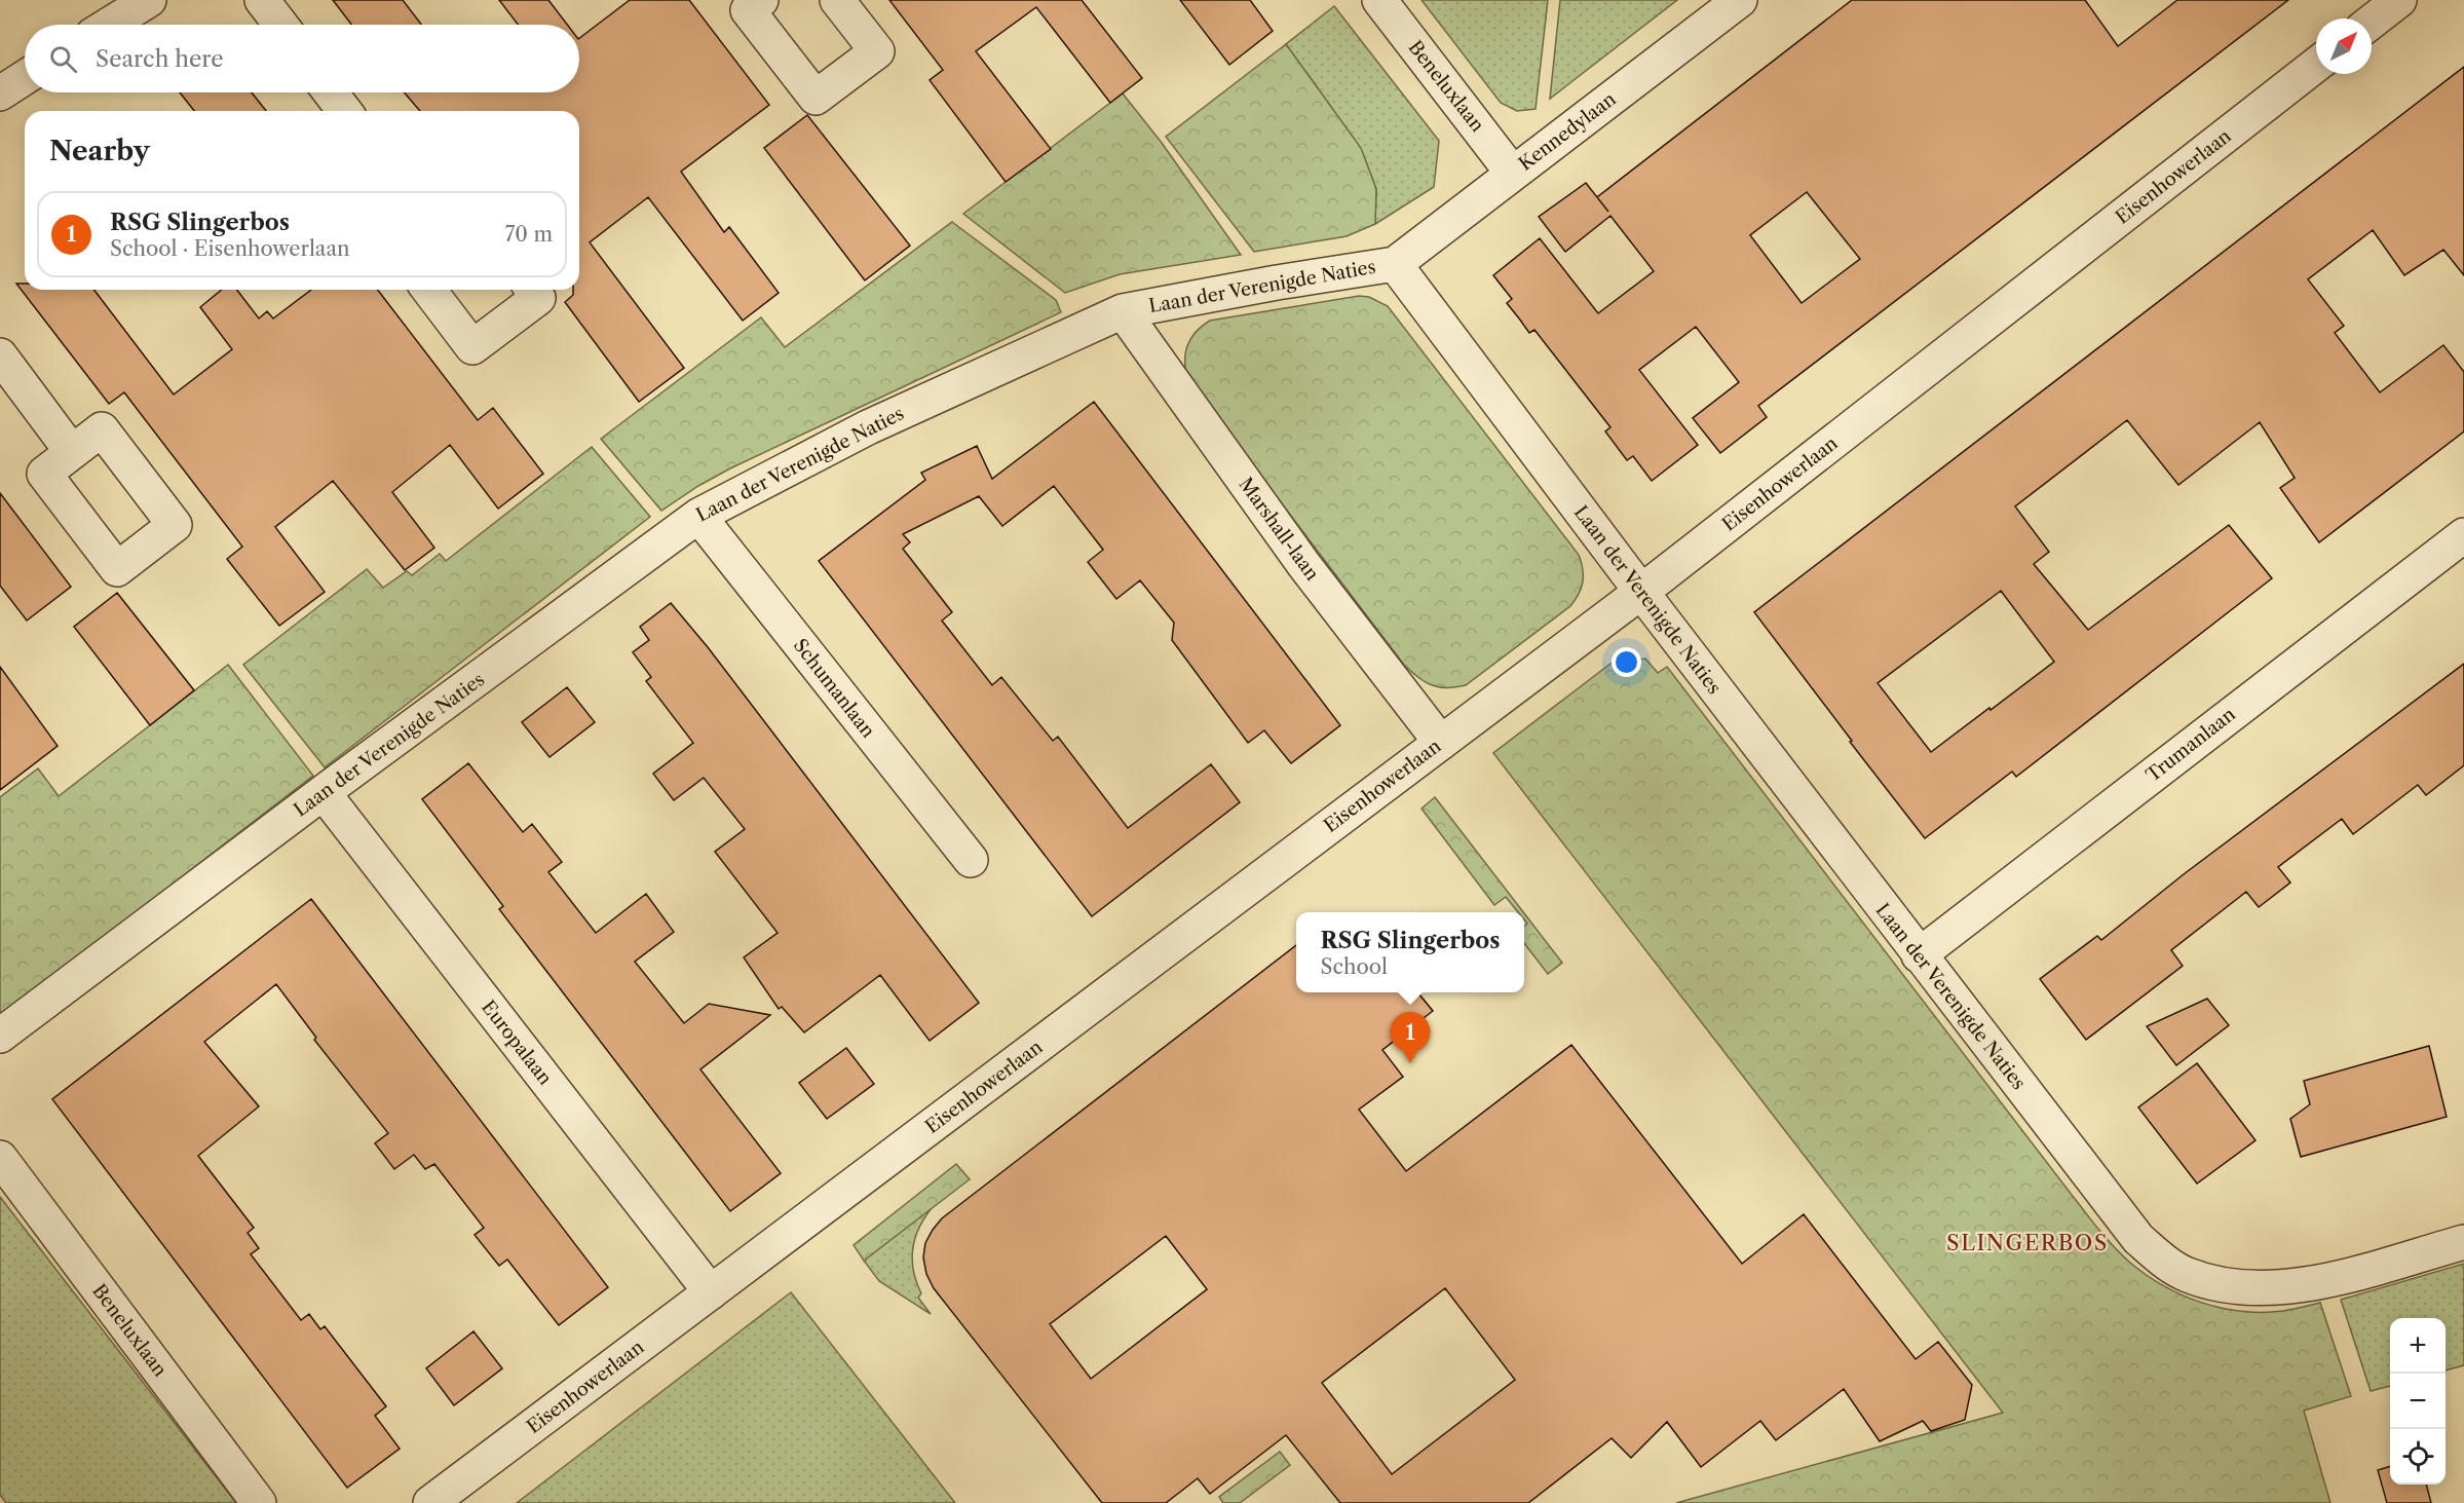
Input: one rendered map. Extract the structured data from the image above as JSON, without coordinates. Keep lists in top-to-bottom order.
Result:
{
  "streets": {
    "street": [
      "Beneluxlaan",
      "Kennedylaan",
      "Eisenhowerlaan",
      "Laan der Verenigde Naties",
      "Marshall-laan",
      "Schumanlaan",
      "Trumanlaan",
      "Europalaan"
    ]
  },
  "crossings": [
    ["Beneluxlaan", "Kennedylaan"],
    ["Kennedylaan", "Laan der Verenigde Naties"],
    ["Eisenhowerlaan", "Laan der Verenigde Naties"],
    ["Eisenhowerlaan", "Marshall-laan"],
    ["Eisenhowerlaan", "Europalaan"],
    ["Laan der Verenigde Naties", "Marshall-laan"],
    ["Laan der Verenigde Naties", "Schumanlaan"],
    ["Laan der Verenigde Naties", "Trumanlaan"],
    ["Laan der Verenigde Naties", "Europalaan"]
  ],
  "districts": ["SLINGERBOS"],
  "north": "top right",
  "page": {
    "search": "Search here",
    "heading": "Nearby",
    "list": [
      {
        "mark": "1",
        "name": "RSG Slingerbos",
        "note": "School · Eisenhowerlaan",
        "value": "70 m"
      }
    ],
    "popup": ["RSG Slingerbos", "School"],
    "pins": "1",
    "map_buttons": ["+", "−"]
  }
}
